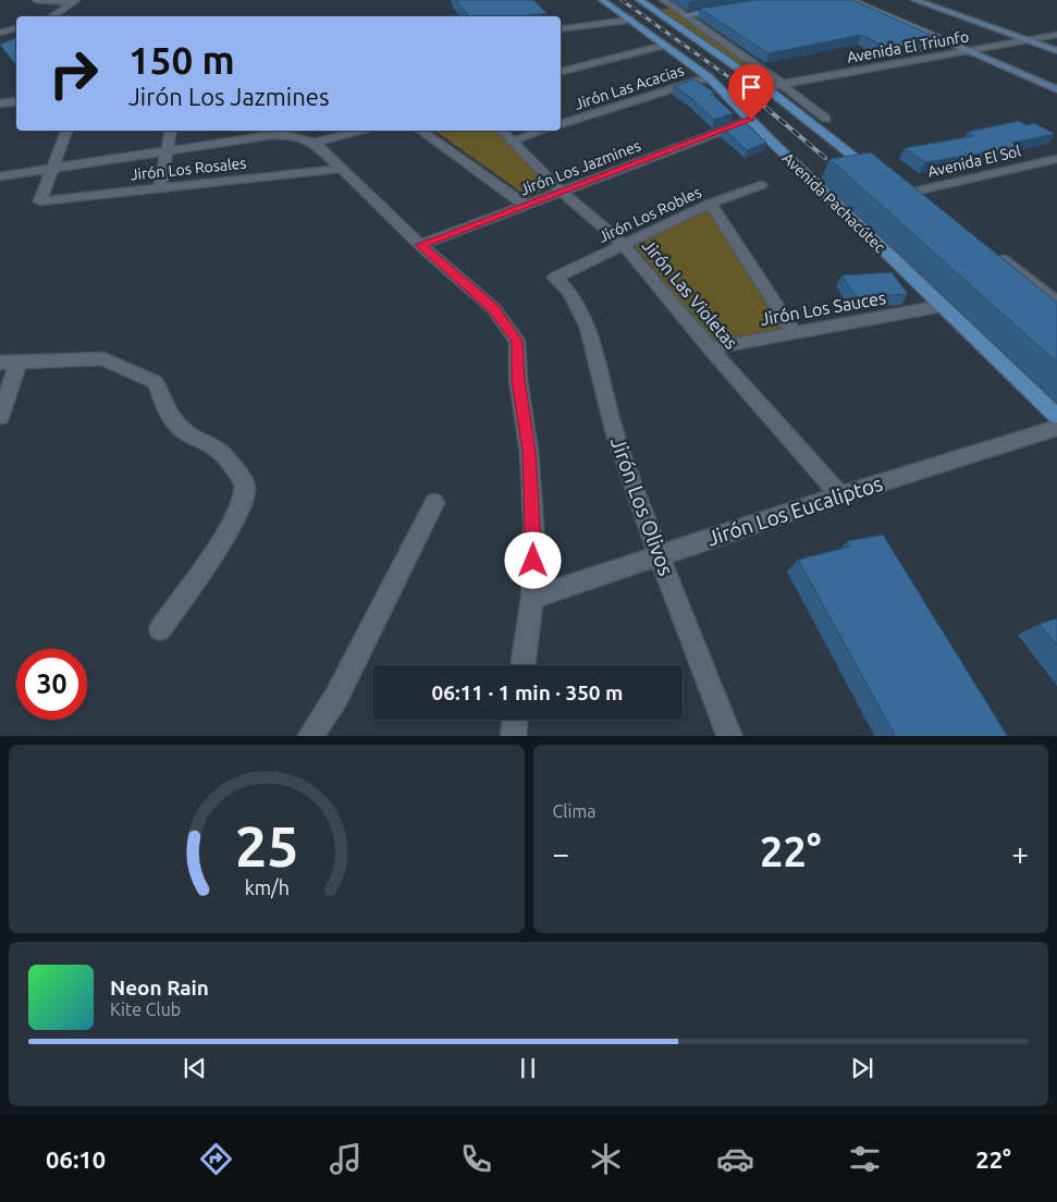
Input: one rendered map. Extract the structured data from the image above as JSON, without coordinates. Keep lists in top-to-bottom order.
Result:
{
  "streets": {
    "main road": ["Avenida Pachacútec"],
    "street": [
      "Avenida El Triunfo",
      "Jirón Las Acacias",
      "Avenida El Sol",
      "Jirón Los Jazmines",
      "Jirón Los Rosales",
      "Jirón Los Robles",
      "Jirón Las Violetas",
      "Jirón Los Sauces",
      "Jirón Los Olivos",
      "Jirón Los Eucaliptos"
    ]
  },
  "crossings": [
    ["Jirón Las Acacias", "Avenida Pachacútec"],
    ["Jirón Los Jazmines", "Avenida Pachacútec"],
    ["Jirón Los Jazmines", "Jirón Las Violetas"],
    ["Avenida Pachacútec", "Jirón Los Sauces"],
    ["Jirón Los Robles", "Jirón Las Violetas"],
    ["Jirón Los Robles", "Jirón Los Olivos"],
    ["Jirón Las Violetas", "Jirón Los Sauces"],
    ["Jirón Las Violetas", "Jirón Los Eucaliptos"],
    ["Jirón Los Olivos", "Jirón Los Eucaliptos"]
  ],
  "page": {
    "turn": ["150 m", "Jirón Los Jazmines"],
    "limit": "30",
    "trip": "06:11 · 1 min · 350 m",
    "tile": "Clima",
    "heat": ["−", "22°", "+"],
    "song": ["Neon Rain", "Kite Club"],
    "tabs": ["06:10", "22°"],
    "gauge": ["25", "km/h"]
  }
}
